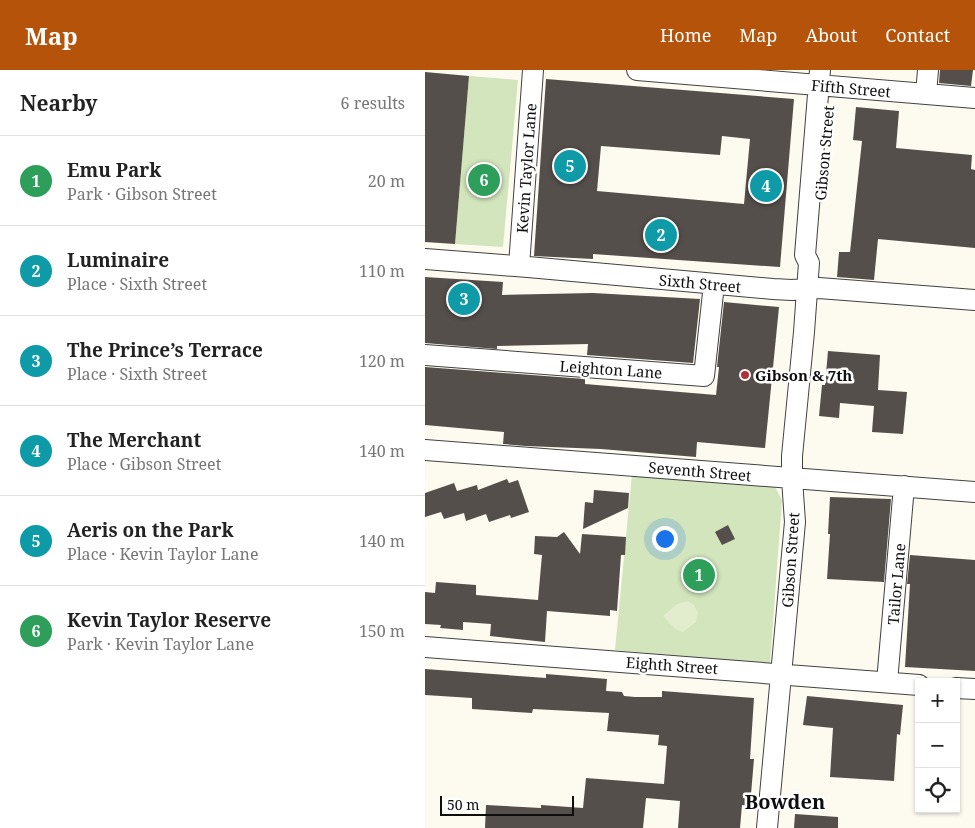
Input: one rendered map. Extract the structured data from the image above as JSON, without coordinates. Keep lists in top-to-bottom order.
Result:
{
  "streets": {
    "street": [
      "Fifth Street",
      "Gibson Street",
      "Kevin Taylor Lane",
      "Sixth Street",
      "Leighton Lane",
      "Seventh Street",
      "Tailor Lane",
      "Eighth Street"
    ]
  },
  "crossings": [
    ["Fifth Street", "Gibson Street"],
    ["Gibson Street", "Sixth Street"],
    ["Gibson Street", "Seventh Street"],
    ["Gibson Street", "Eighth Street"],
    ["Kevin Taylor Lane", "Sixth Street"],
    ["Sixth Street", "Leighton Lane"],
    ["Seventh Street", "Tailor Lane"],
    ["Tailor Lane", "Eighth Street"]
  ],
  "districts": ["Bowden"],
  "places": ["Gibson & 7th"],
  "scale_bar": "50 m",
  "page": {
    "header": "Map",
    "nav": [
      "Home",
      "Map",
      "About",
      "Contact"
    ],
    "heading": ["Nearby", "6 results"],
    "list": [
      {
        "mark": "1",
        "name": "Emu Park",
        "note": "Park · Gibson Street",
        "value": "20 m"
      },
      {
        "mark": "2",
        "name": "Luminaire",
        "note": "Place · Sixth Street",
        "value": "110 m"
      },
      {
        "mark": "3",
        "name": "The Prince’s Terrace",
        "note": "Place · Sixth Street",
        "value": "120 m"
      },
      {
        "mark": "4",
        "name": "The Merchant",
        "note": "Place · Gibson Street",
        "value": "140 m"
      },
      {
        "mark": "5",
        "name": "Aeris on the Park",
        "note": "Place · Kevin Taylor Lane",
        "value": "140 m"
      },
      {
        "mark": "6",
        "name": "Kevin Taylor Reserve",
        "note": "Park · Kevin Taylor Lane",
        "value": "150 m"
      }
    ],
    "pins": [
      "5",
      "6",
      "4",
      "2",
      "3",
      "1"
    ],
    "map_buttons": ["+", "−"],
    "scale": "50 m"
  }
}
